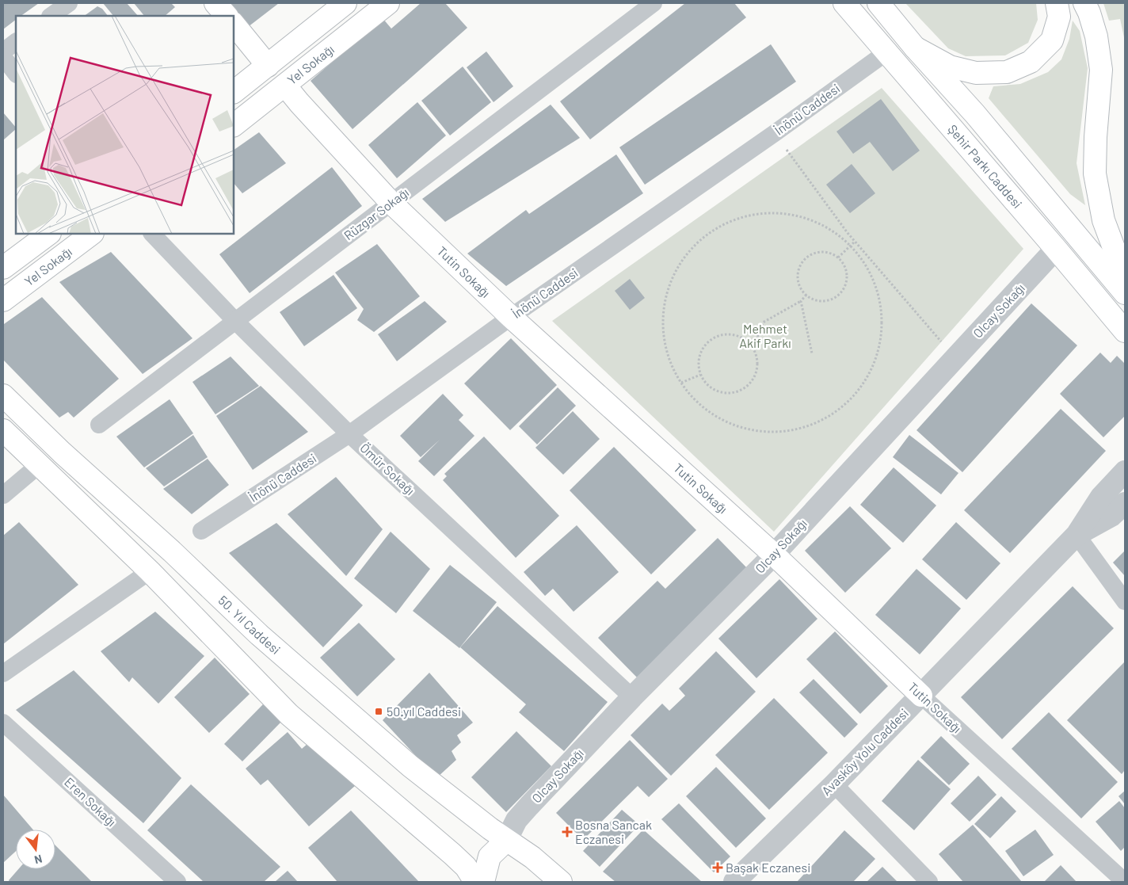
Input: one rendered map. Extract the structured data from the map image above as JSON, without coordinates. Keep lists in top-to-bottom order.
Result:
{
  "streets": {
    "main road": [
      "Yel Sokağı",
      "Şehir Parkı Caddesi",
      "Tutin Sokağı",
      "50. Yıl Caddesi"
    ],
    "street": [
      "İnönü Caddesi",
      "Rüzgar Sokağı",
      "Olcay Sokağı",
      "Ömür Sokağı",
      "Avasköy Yolu Caddesi",
      "Eren Sokağı"
    ]
  },
  "crossings": [
    ["Yel Sokağı", "Tutin Sokağı"],
    ["İnönü Caddesi", "Şehir Parkı Caddesi"],
    ["İnönü Caddesi", "Tutin Sokağı"],
    ["İnönü Caddesi", "Ömür Sokağı"],
    ["Şehir Parkı Caddesi", "Olcay Sokağı"],
    ["Rüzgar Sokağı", "Tutin Sokağı"],
    ["Rüzgar Sokağı", "Ömür Sokağı"],
    ["Tutin Sokağı", "Olcay Sokağı"],
    ["Tutin Sokağı", "Avasköy Yolu Caddesi"],
    ["Olcay Sokağı", "Ömür Sokağı"],
    ["Olcay Sokağı", "50. Yıl Caddesi"]
  ],
  "parks": ["Mehmet Akif Parkı"],
  "places": {
    "transit": ["50.yıl Caddesi"],
    "health": ["Bosna Sancak Eczanesi", "Başak Eczanesi"]
  },
  "north": "bottom"
}
